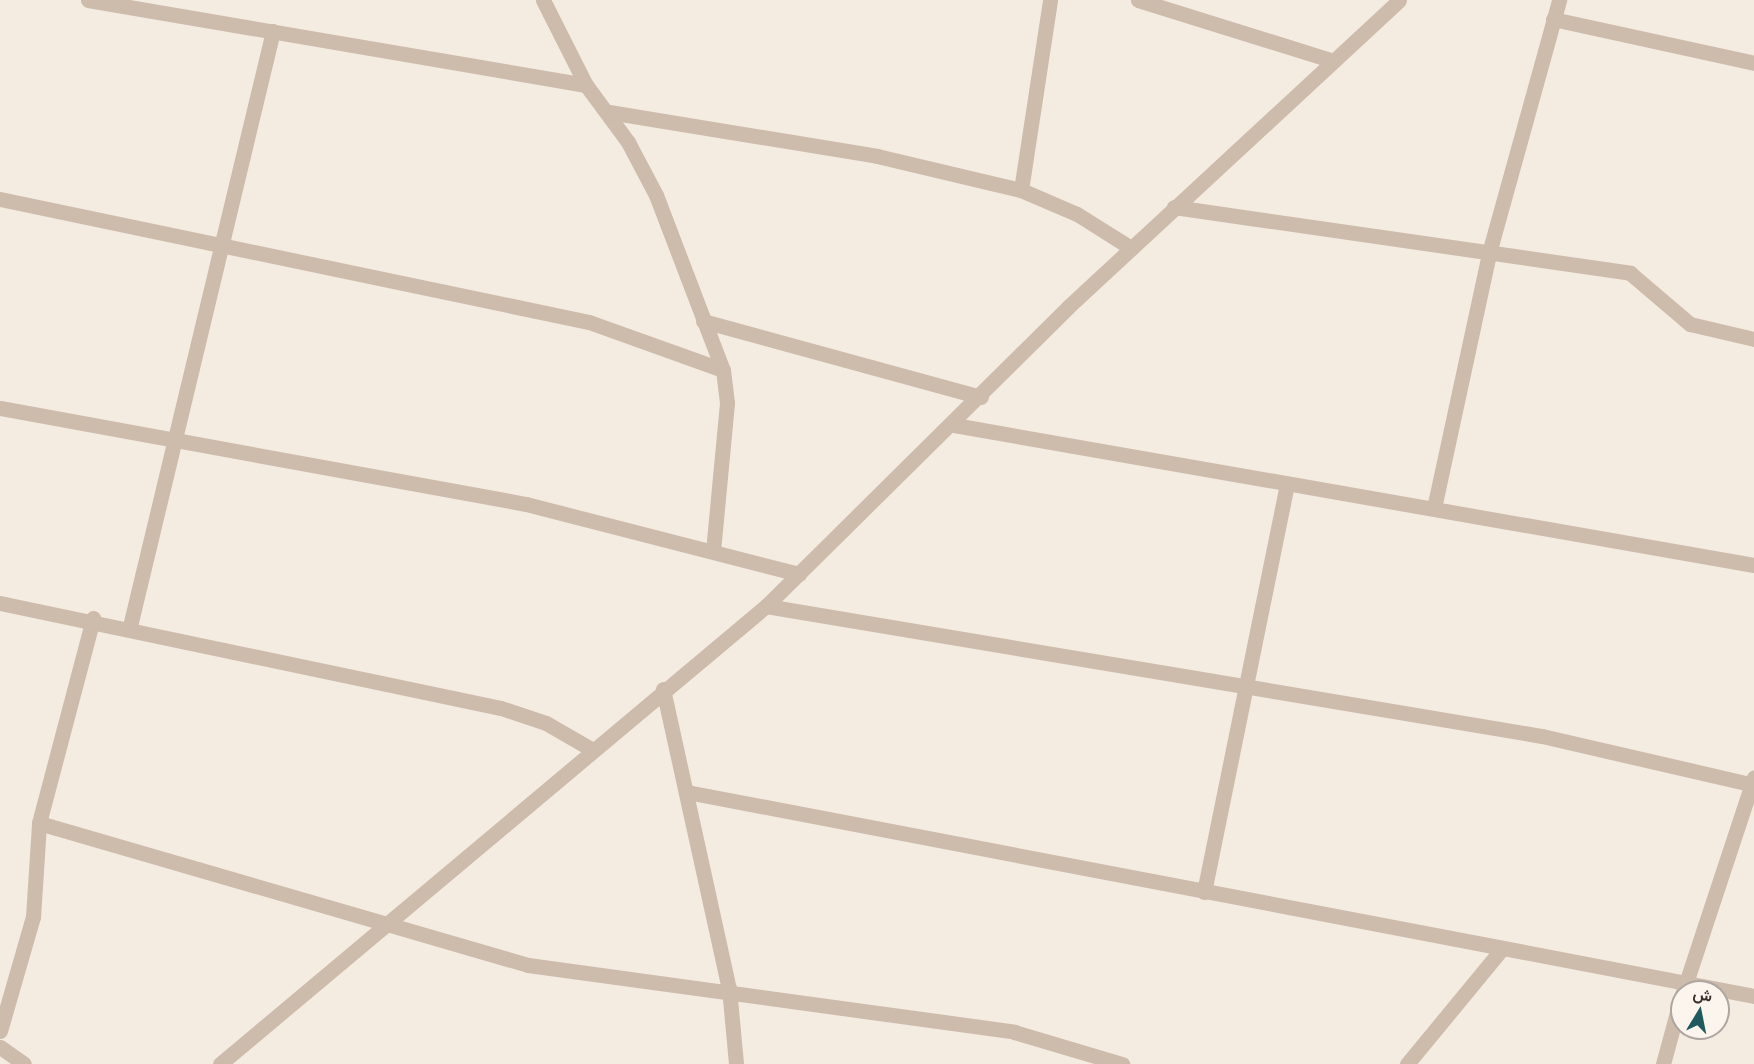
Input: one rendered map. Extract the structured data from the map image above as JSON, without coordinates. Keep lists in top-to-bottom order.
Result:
{
  "north": "top"
}
